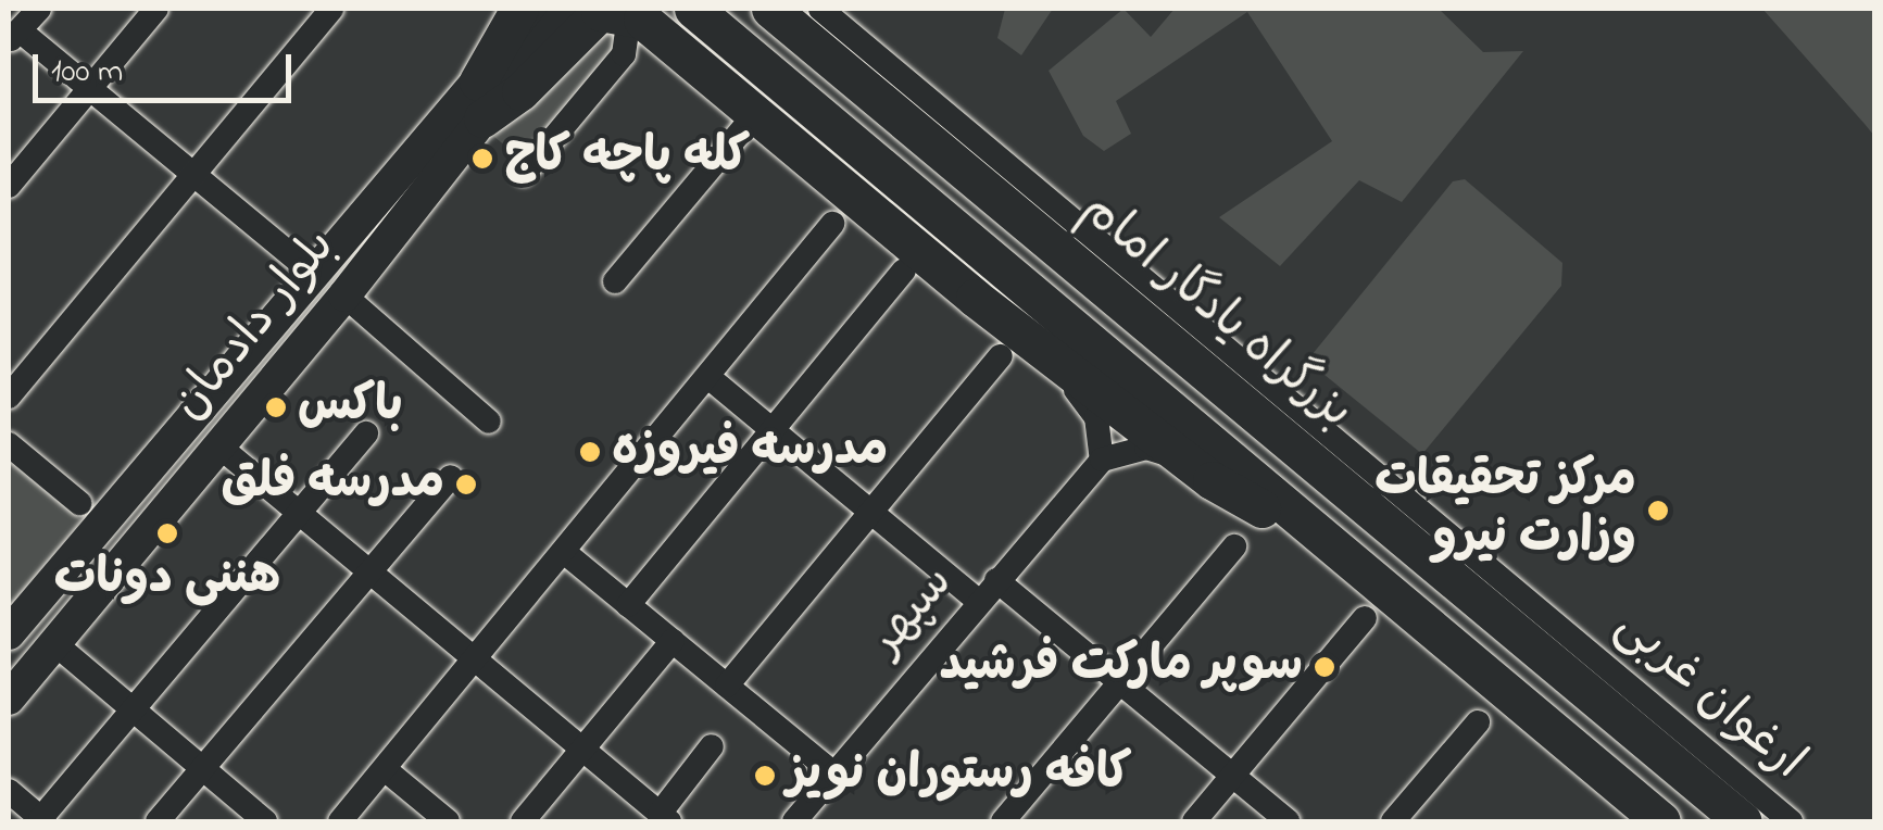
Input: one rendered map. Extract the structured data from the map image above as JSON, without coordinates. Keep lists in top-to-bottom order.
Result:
{
  "streets": {
    "highway": ["بزرگراه یادگار امام"],
    "main road": ["بلوار دادمان"],
    "street": ["سپهر", "ارغوان غربی"]
  },
  "places": [
    "کله پاچه کاج",
    "باکس",
    "مدرسه فیروزه",
    "مدرسه فلق",
    "مرکز تحقیقات وزارت نیرو",
    "هننی دونات",
    "سوپر مارکت فرشید",
    "کافه رستوران نویز"
  ],
  "scale_bar": "100 m"
}
